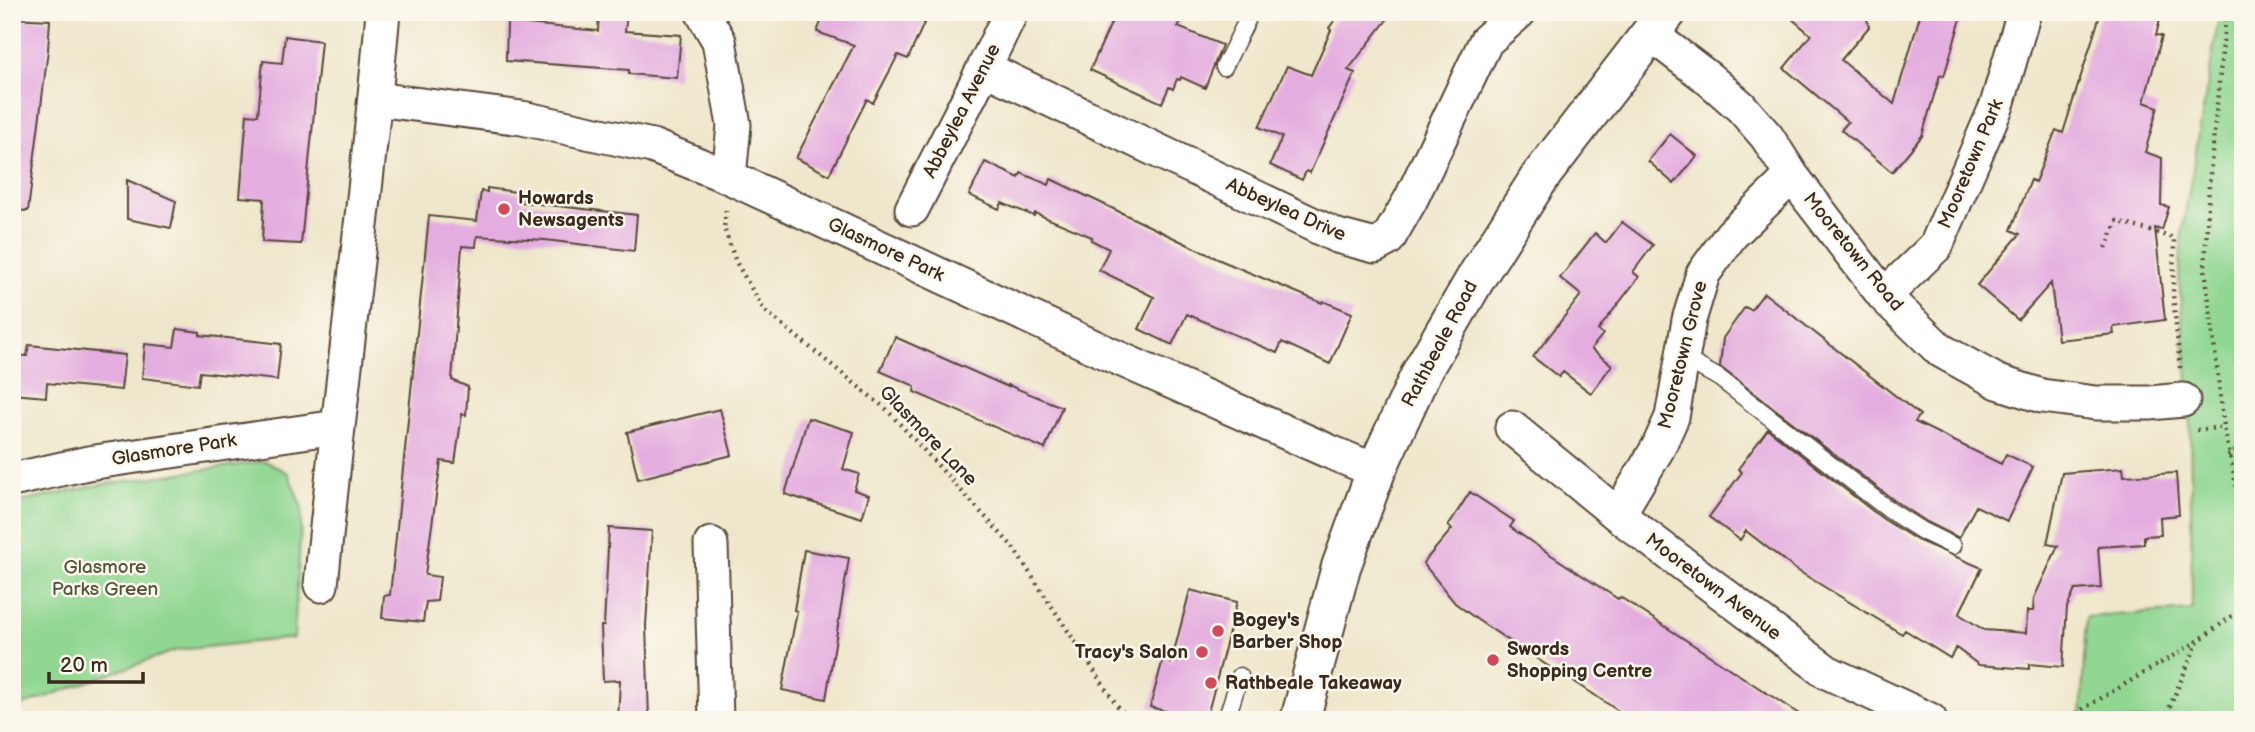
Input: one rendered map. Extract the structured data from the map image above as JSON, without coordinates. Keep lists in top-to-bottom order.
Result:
{
  "streets": {
    "main road": ["Rathbeale Road"],
    "street": [
      "Abbeylea Avenue",
      "Mooretown Park",
      "Abbeylea Drive",
      "Glasmore Park",
      "Mooretown Road",
      "Mooretown Grove",
      "Mooretown Avenue"
    ],
    "path": ["Glasmore Lane"]
  },
  "crossings": [
    ["Abbeylea Avenue", "Abbeylea Drive"],
    ["Mooretown Park", "Mooretown Road"],
    ["Glasmore Park", "Rathbeale Road"],
    ["Glasmore Park", "Glasmore Lane"],
    ["Mooretown Road", "Rathbeale Road"],
    ["Mooretown Road", "Mooretown Grove"],
    ["Mooretown Grove", "Mooretown Avenue"]
  ],
  "parks": ["Glasmore Parks Green"],
  "places": [
    "Howards Newsagents",
    "Bogey's Barber Shop",
    "Tracy's Salon",
    "Swords Shopping Centre",
    "Rathbeale Takeaway"
  ],
  "scale_bar": "20 m"
}
